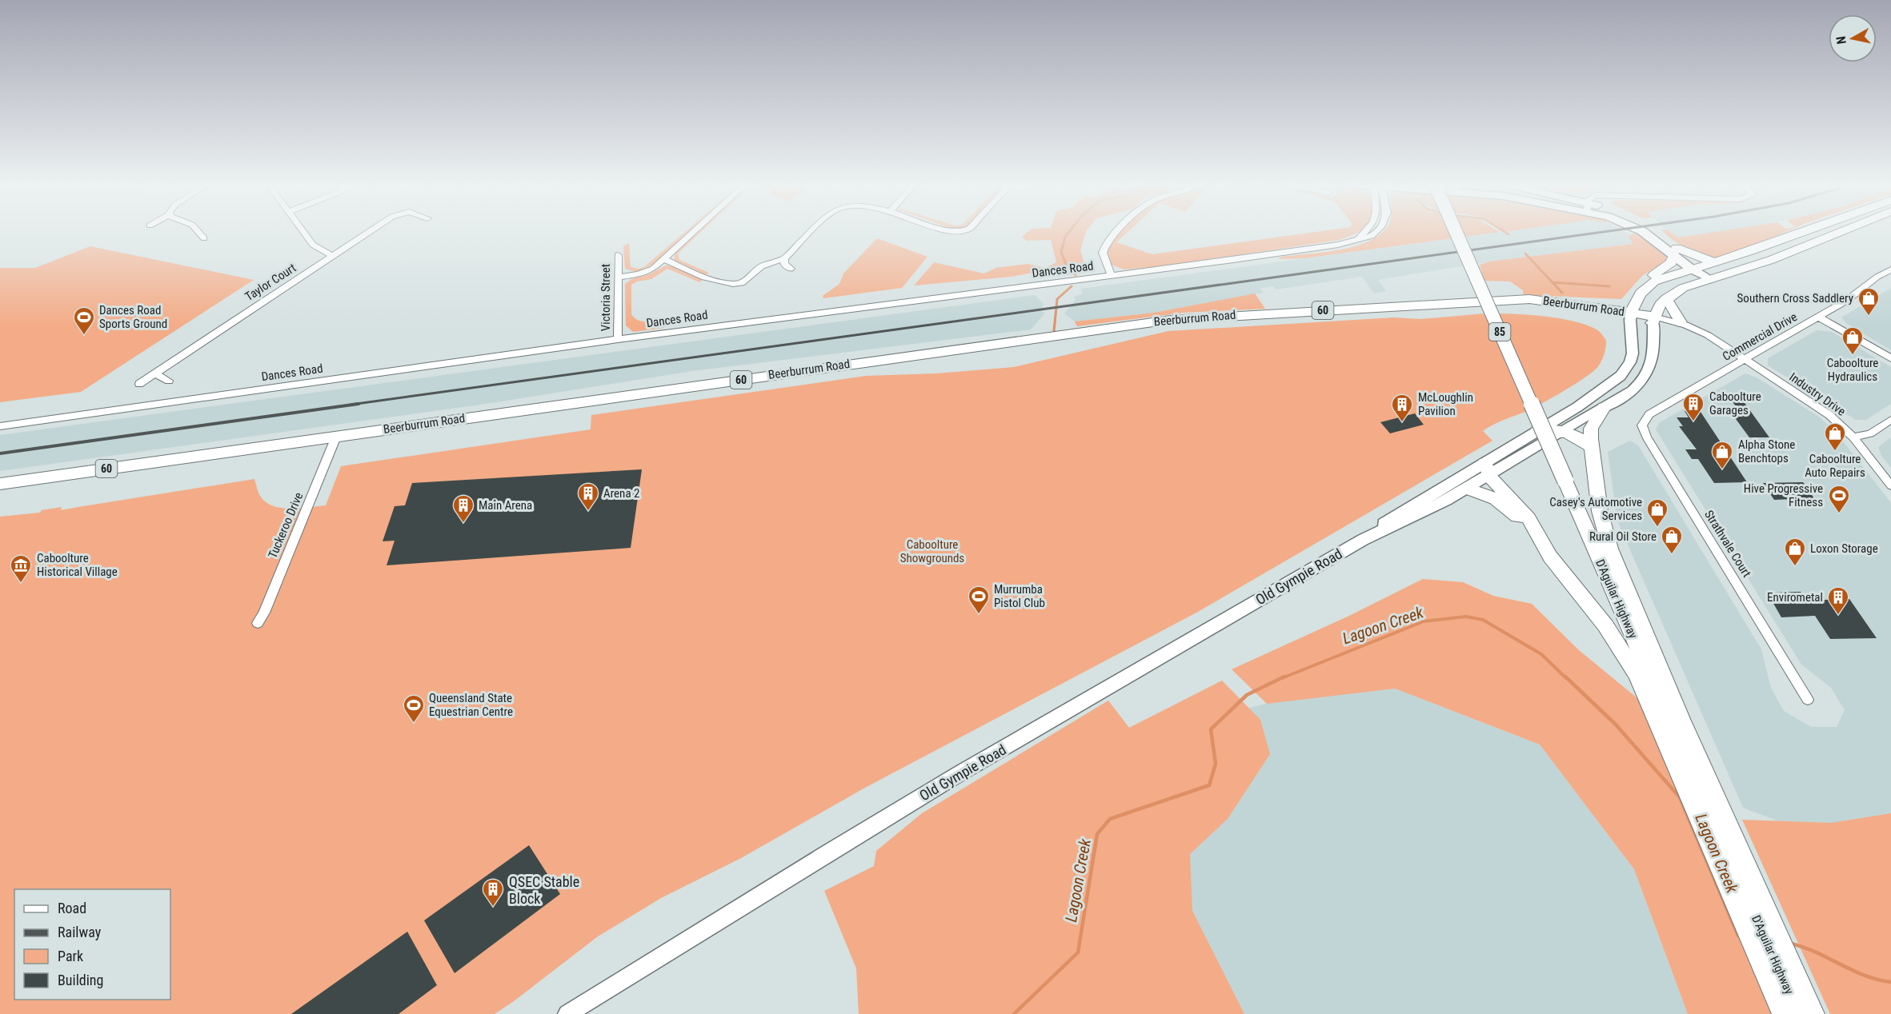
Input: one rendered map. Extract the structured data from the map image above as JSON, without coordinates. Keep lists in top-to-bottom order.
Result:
{
  "streets": {
    "highway": ["85", "D'Aguilar Highway"],
    "main road": ["Beerburrum Road", "60", "Old Gympie Road"],
    "street": [
      "Dances Road",
      "Taylor Court",
      "Victoria Street",
      "Commercial Drive",
      "Industry Drive",
      "Tuckeroo Drive",
      "Strathvale Court"
    ]
  },
  "crossings": [
    ["Dances Road", "Victoria Street"],
    ["Beerburrum Road", "Industry Drive"],
    ["Beerburrum Road", "Tuckeroo Drive"],
    ["Beerburrum Road", "Old Gympie Road"],
    ["Commercial Drive", "Industry Drive"],
    ["Commercial Drive", "Strathvale Court"],
    ["Industry Drive", "Old Gympie Road"]
  ],
  "water": ["Lagoon Creek"],
  "parks": ["Caboolture Showgrounds"],
  "places": {
    "shop": [
      "Southern Cross Saddlery",
      "Caboolture Hydraulics",
      "Caboolture Auto Repairs",
      "Alpha Stone Benchtops",
      "Casey's Automotive Services",
      "Rural Oil Store",
      "Loxon Storage"
    ],
    "sports": [
      "Dances Road Sports Ground",
      "Hive Progressive Fitness",
      "Murrumba Pistol Club",
      "Queensland State Equestrian Centre"
    ],
    "building": [
      "Caboolture Garages",
      "McLoughlin Pavilion",
      "Arena 2",
      "Main Arena",
      "Envirometal",
      "QSEC Stable Block"
    ],
    "museum": ["Caboolture Historical Village"]
  },
  "legend": [
    "Road",
    "Railway",
    "Park",
    "Building"
  ],
  "north": "left"
}
